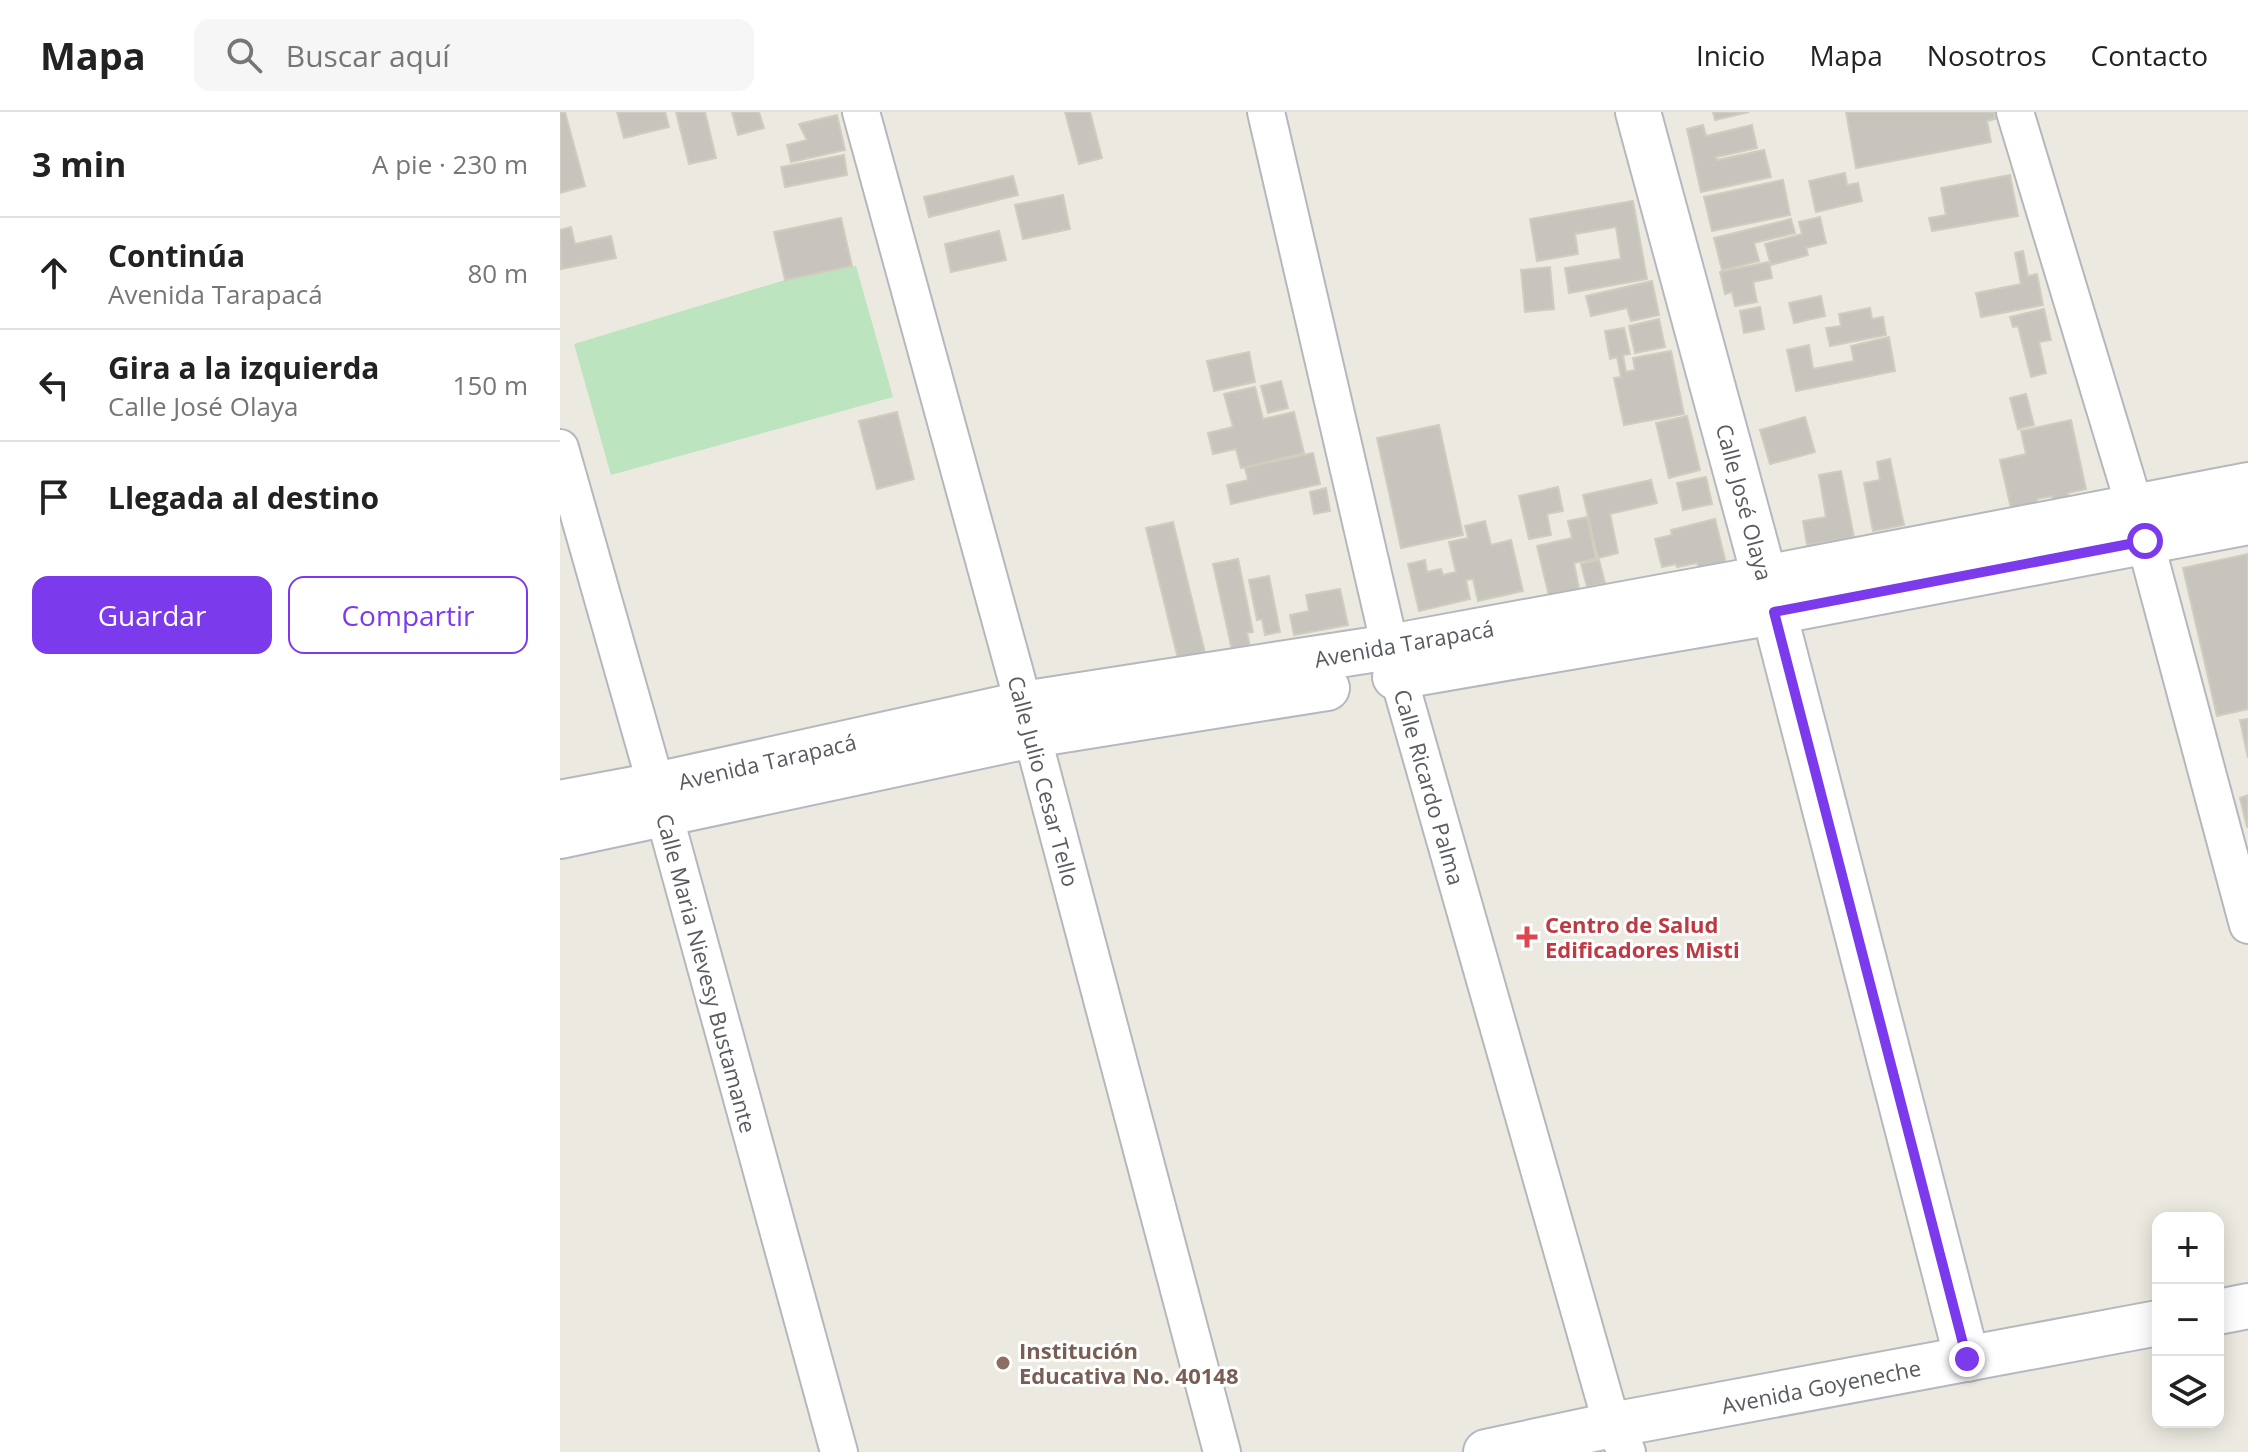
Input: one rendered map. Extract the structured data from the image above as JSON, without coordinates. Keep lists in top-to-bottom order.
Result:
{
  "streets": {
    "street": [
      "Calle José Olaya",
      "Avenida Tarapacá",
      "Calle Julio Cesar Tello",
      "Calle Ricardo Palma",
      "Calle Maria Nievesy Bustamante",
      "Avenida Goyeneche"
    ]
  },
  "crossings": [
    ["Calle José Olaya", "Avenida Tarapacá"],
    ["Calle José Olaya", "Avenida Goyeneche"],
    ["Avenida Tarapacá", "Calle Julio Cesar Tello"],
    ["Avenida Tarapacá", "Calle Ricardo Palma"],
    ["Avenida Tarapacá", "Calle Maria Nievesy Bustamante"],
    ["Calle Ricardo Palma", "Avenida Goyeneche"]
  ],
  "places": {
    "health": ["Centro de Salud Edificadores Misti"],
    "other": ["Institución Educativa No. 40148"]
  },
  "page": {
    "header": "Mapa",
    "search": "Buscar aquí",
    "nav": [
      "Inicio",
      "Mapa",
      "Nosotros",
      "Contacto"
    ],
    "heading": ["3 min", "A pie · 230 m"],
    "list": [
      ["Continúa", "Avenida Tarapacá", "80 m"],
      ["Gira a la izquierda", "Calle José Olaya", "150 m"],
      "Llegada al destino"
    ],
    "buttons": ["Guardar", "Compartir"],
    "map_buttons": ["+", "−"]
  }
}
